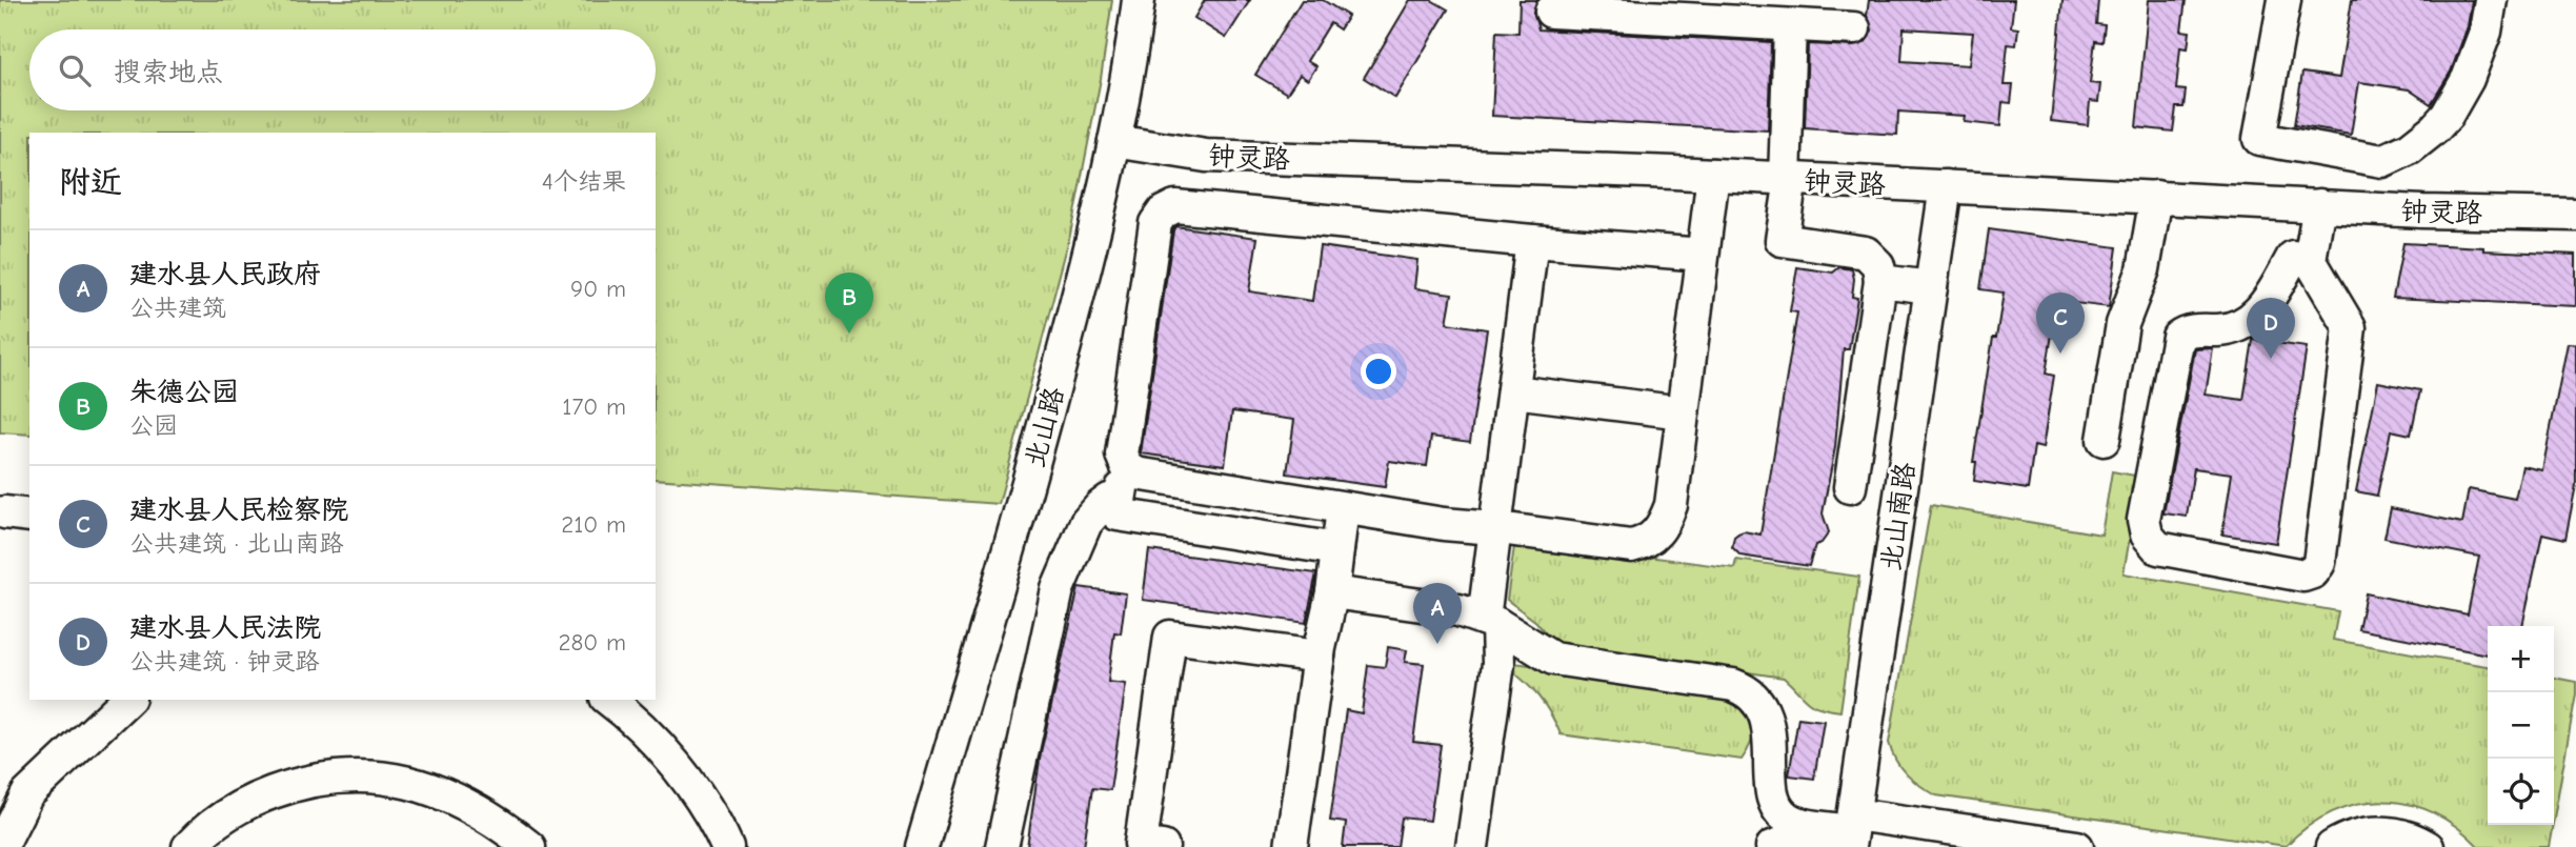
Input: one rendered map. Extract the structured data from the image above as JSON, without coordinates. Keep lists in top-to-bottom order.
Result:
{
  "streets": {
    "street": ["钟灵路", "北山路", "北山南路"]
  },
  "crossings": [
    ["钟灵路", "北山路"],
    ["钟灵路", "北山南路"]
  ],
  "page": {
    "search": "搜索地点",
    "heading": ["附近", "4个结果"],
    "list": [
      {
        "mark": "A",
        "name": "建水县人民政府",
        "note": "公共建筑",
        "value": "90 m"
      },
      {
        "mark": "B",
        "name": "朱德公园",
        "note": "公园",
        "value": "170 m"
      },
      {
        "mark": "C",
        "name": "建水县人民检察院",
        "note": "公共建筑 · 北山南路",
        "value": "210 m"
      },
      {
        "mark": "D",
        "name": "建水县人民法院",
        "note": "公共建筑 · 钟灵路",
        "value": "280 m"
      }
    ],
    "pins": [
      "B",
      "C",
      "D",
      "A"
    ],
    "map_buttons": ["+", "−"]
  }
}
